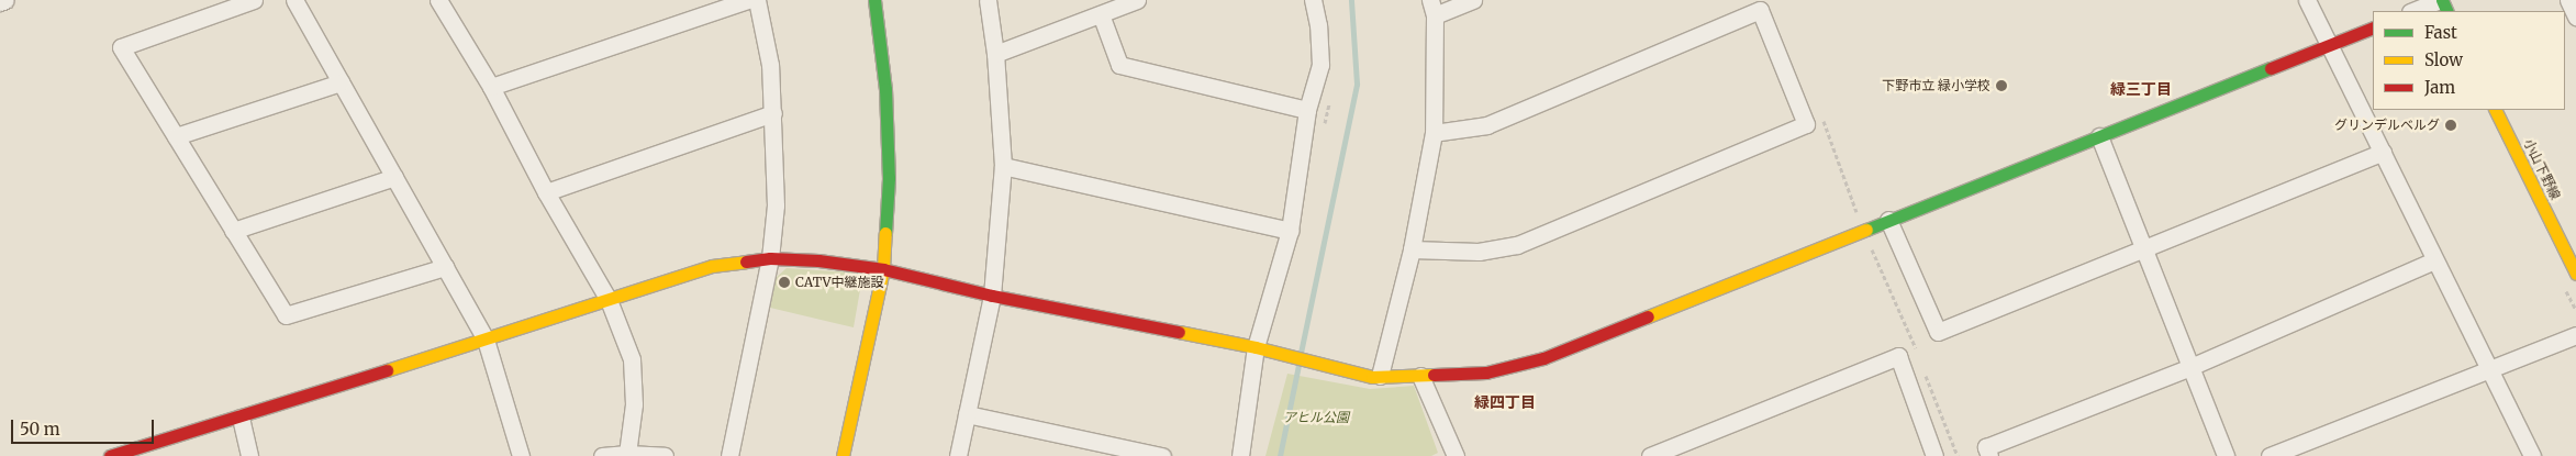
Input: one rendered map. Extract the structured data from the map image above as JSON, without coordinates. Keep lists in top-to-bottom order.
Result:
{
  "streets": {
    "street": ["小山下野線"]
  },
  "districts": ["緑三丁目", "緑四丁目"],
  "parks": ["アヒル公園"],
  "places": ["下野市立 緑小学校", "グリンデルベルグ", "CATV中継施設"],
  "legend": ["Fast", "Slow", "Jam"],
  "scale_bar": "50 m"
}
